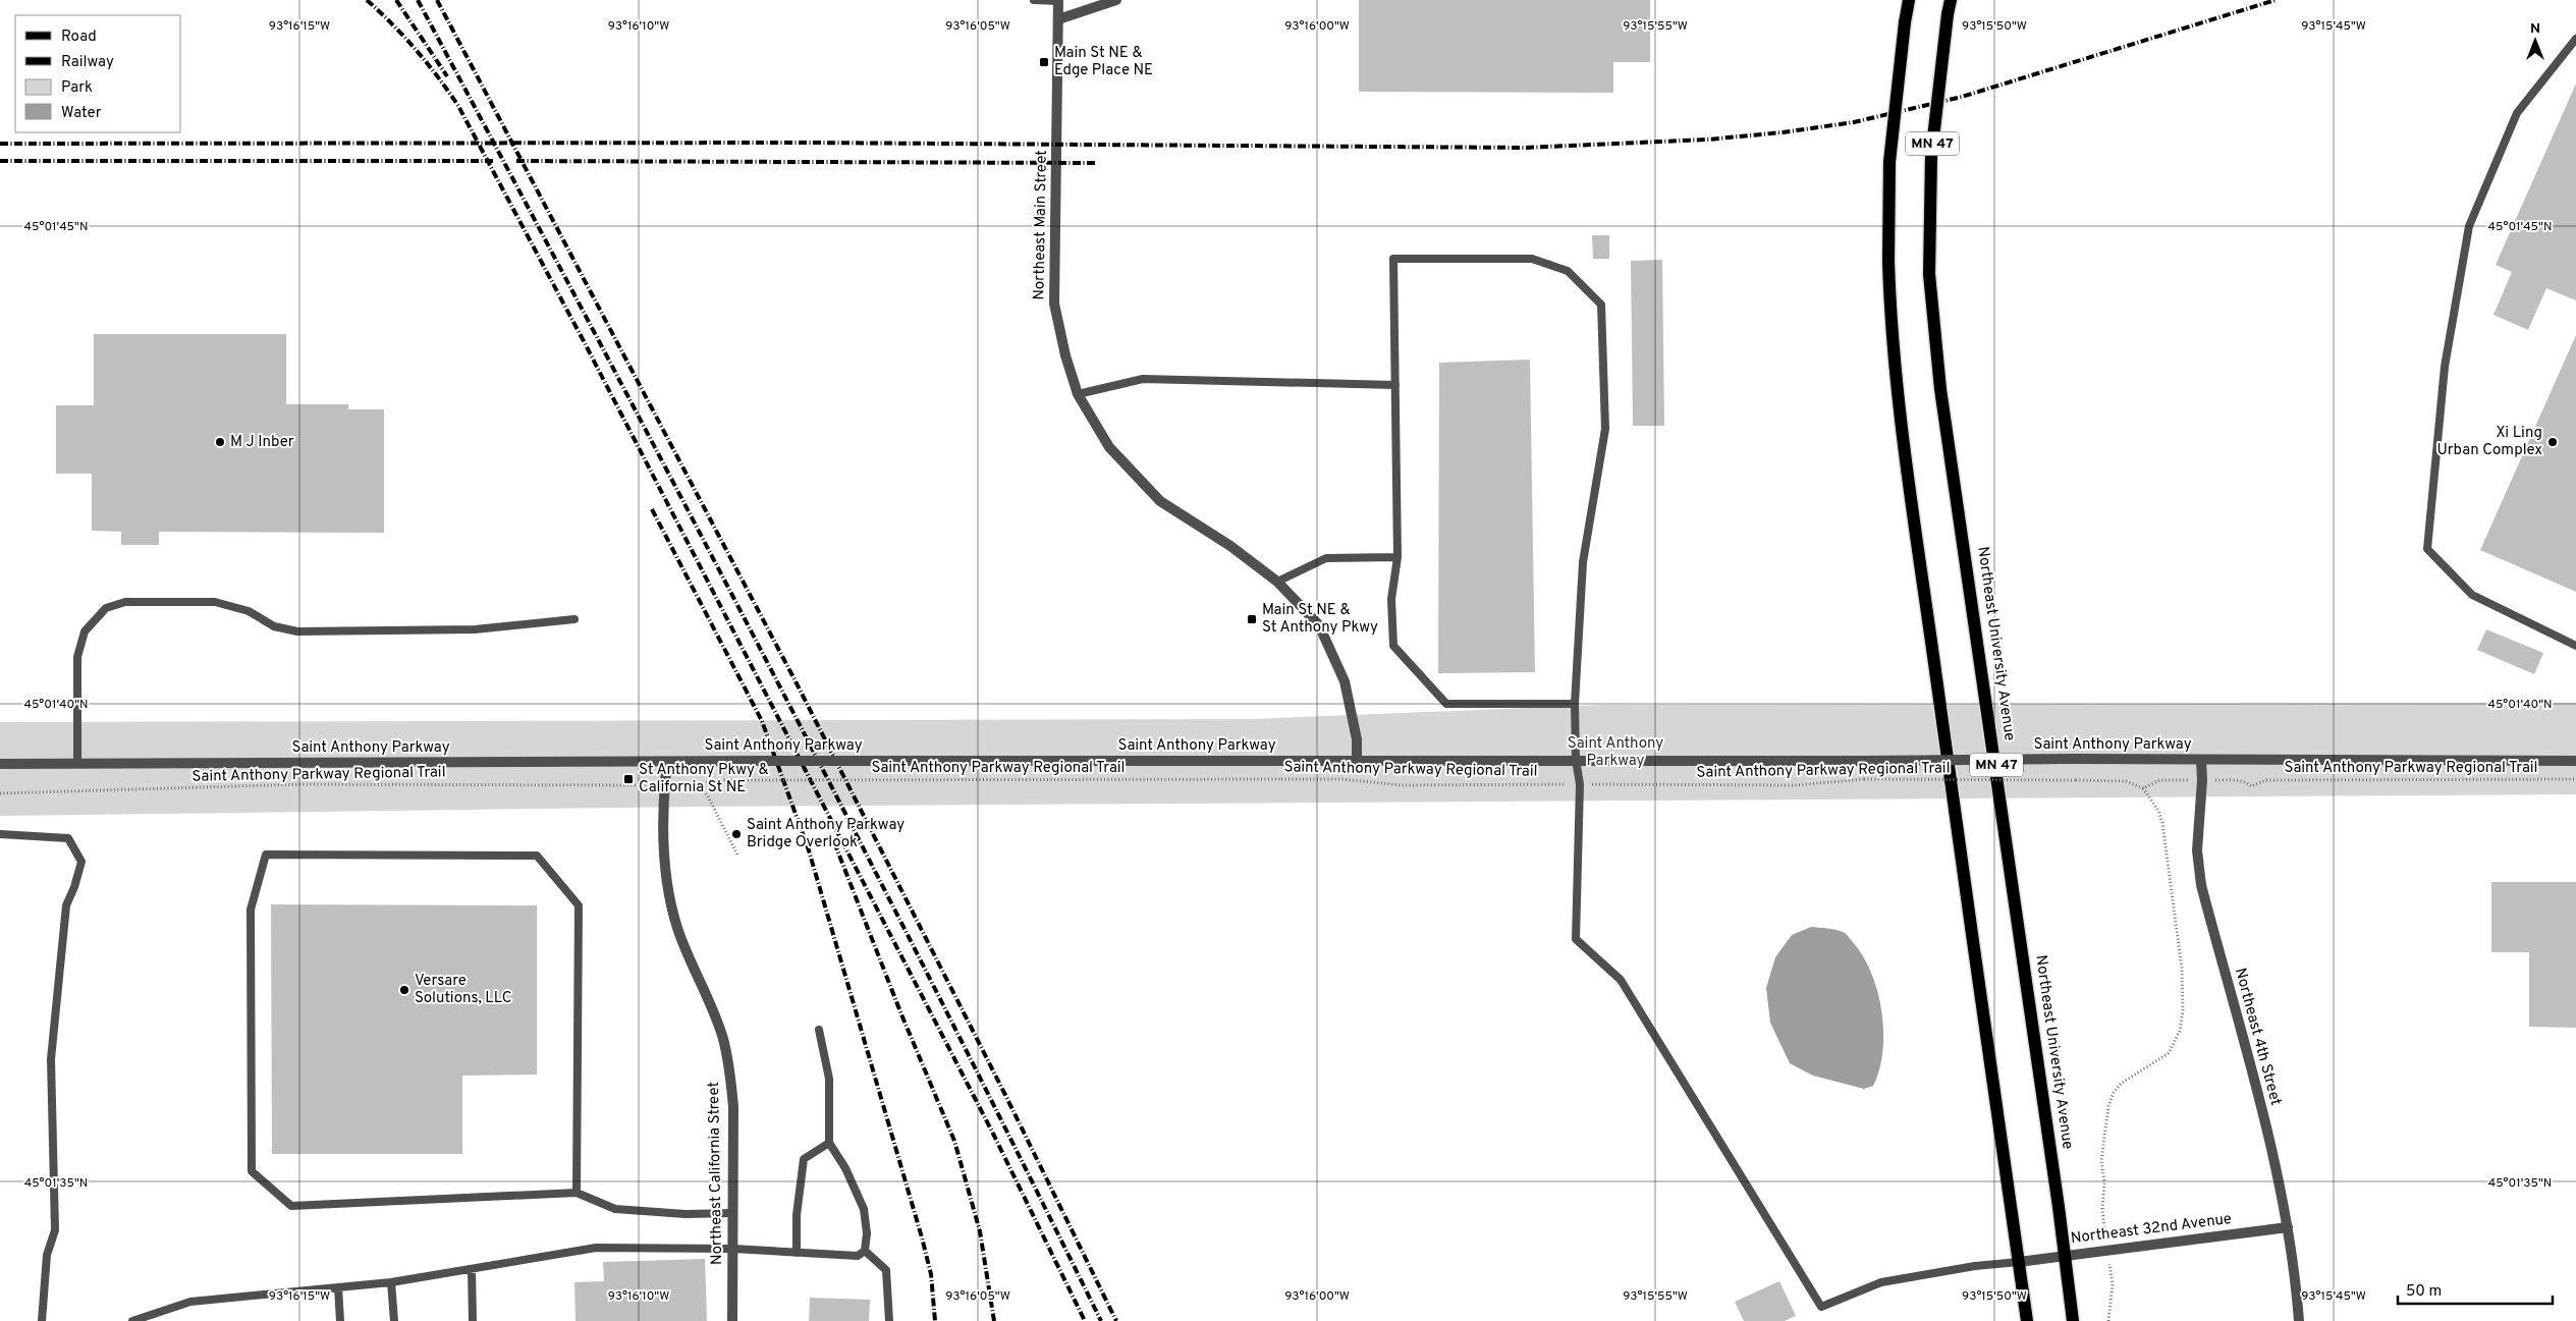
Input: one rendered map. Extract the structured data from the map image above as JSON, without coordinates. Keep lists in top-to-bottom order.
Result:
{
  "streets": {
    "main road": ["MN 47", "Northeast University Avenue"],
    "street": [
      "Northeast Main Street",
      "Saint Anthony Parkway",
      "Northeast 4th Street",
      "Northeast California Street",
      "Northeast 32nd Avenue"
    ],
    "path": ["Saint Anthony Parkway Regional Trail"]
  },
  "crossings": [
    ["MN 47", "Northeast 32nd Avenue"],
    ["Northeast Main Street", "Saint Anthony Parkway"],
    ["Northeast University Avenue", "Northeast 32nd Avenue"],
    ["Saint Anthony Parkway", "Northeast 4th Street"],
    ["Saint Anthony Parkway", "Northeast California Street"],
    ["Northeast 4th Street", "Northeast 32nd Avenue"]
  ],
  "parks": ["Saint Anthony Parkway"],
  "places": {
    "transit": ["Main St NE & Edge Place NE", "Main St NE & St Anthony Pkwy", "St Anthony Pkwy & California St NE"],
    "other": [
      "M J Inber",
      "Xi Ling Urban Complex",
      "Saint Anthony Parkway Bridge Overlook",
      "Versare Solutions, LLC"
    ]
  },
  "legend": [
    "Road",
    "Railway",
    "Park",
    "Water"
  ],
  "scale_bar": "50 m",
  "north": "top",
  "coordinates": [
    "93°16'15\"W",
    "93°16'10\"W",
    "93°16'05\"W",
    "93°16'00\"W",
    "93°15'55\"W",
    "93°15'50\"W",
    "93°15'45\"W",
    "45°01'45\"N",
    "45°01'40\"N",
    "45°01'35\"N"
  ]
}
